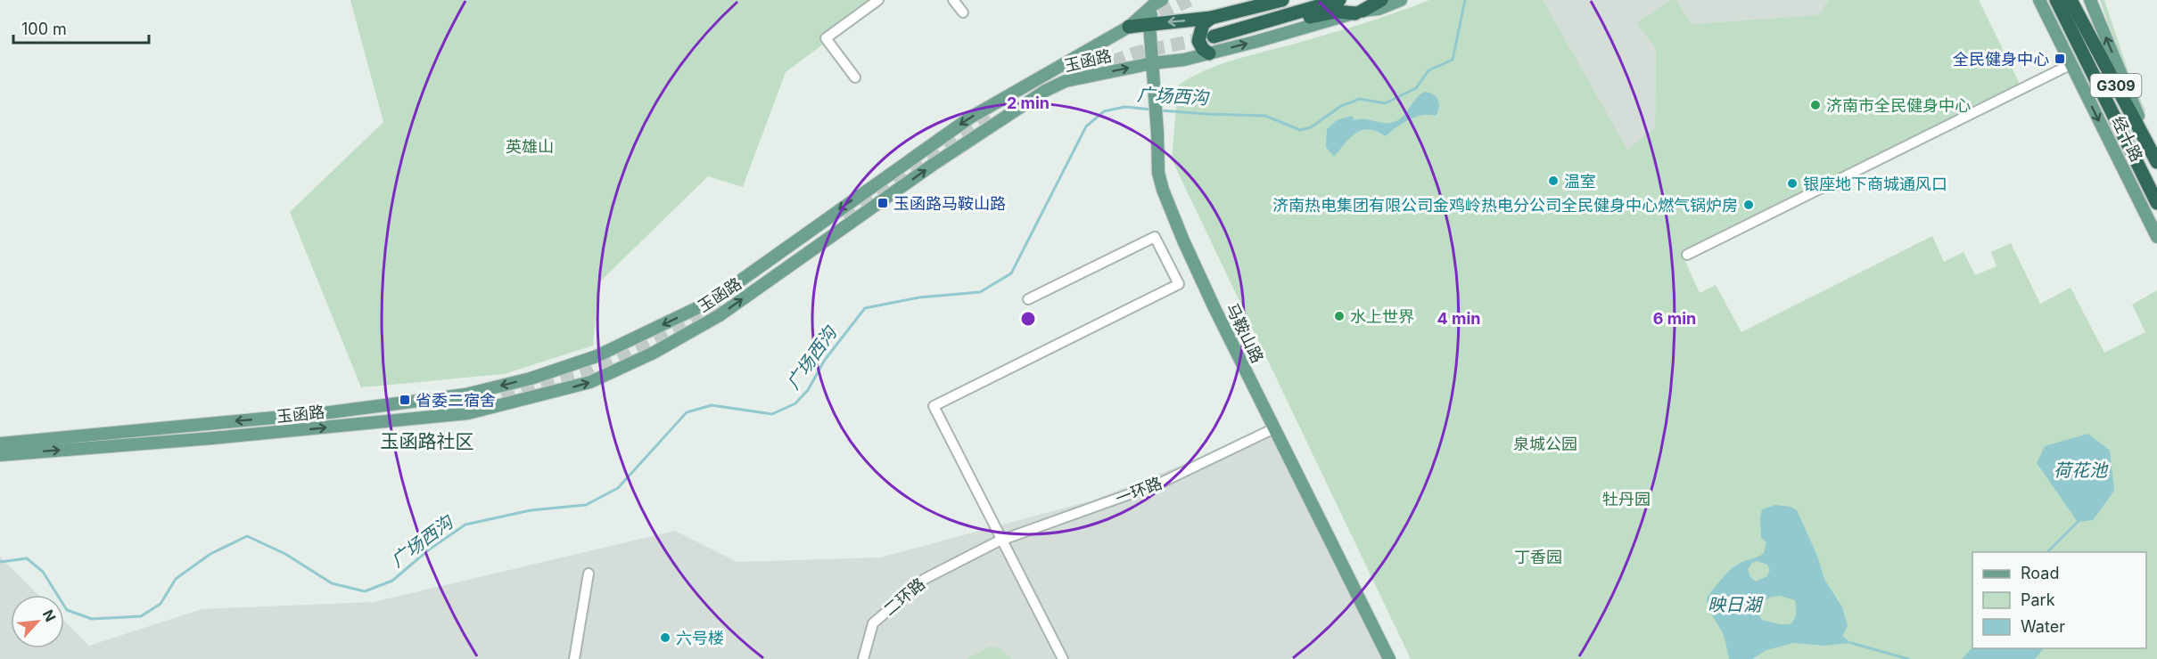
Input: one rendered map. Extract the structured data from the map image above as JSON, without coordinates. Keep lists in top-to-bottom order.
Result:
{
  "streets": {
    "highway": ["G309", "经十路"],
    "main road": ["玉函路", "马鞍山路"],
    "street": ["一环路", "二环路"]
  },
  "crossings": [
    ["玉函路", "马鞍山路"],
    ["马鞍山路", "一环路"],
    ["一环路", "二环路"]
  ],
  "districts": ["玉函路社区"],
  "water": ["广场西沟", "荷花池", "映日湖"],
  "parks": [
    "英雄山",
    "泉城公园",
    "牡丹园",
    "丁香园"
  ],
  "places": {
    "transit": ["全民健身中心", "玉函路马鞍山路", "省委二宿舍"],
    "other": [
      "济南市全民健身中心",
      "温室",
      "银座地下商城通风口",
      "济南热电集团有限公司金鸡岭热电分公司全民健身中心燃气锅炉房",
      "水上世界",
      "六号楼"
    ]
  },
  "legend": ["Road", "Park", "Water"],
  "scale_bar": "100 m",
  "north": "top right",
  "rings": ["2 min", "4 min", "6 min"]
}
